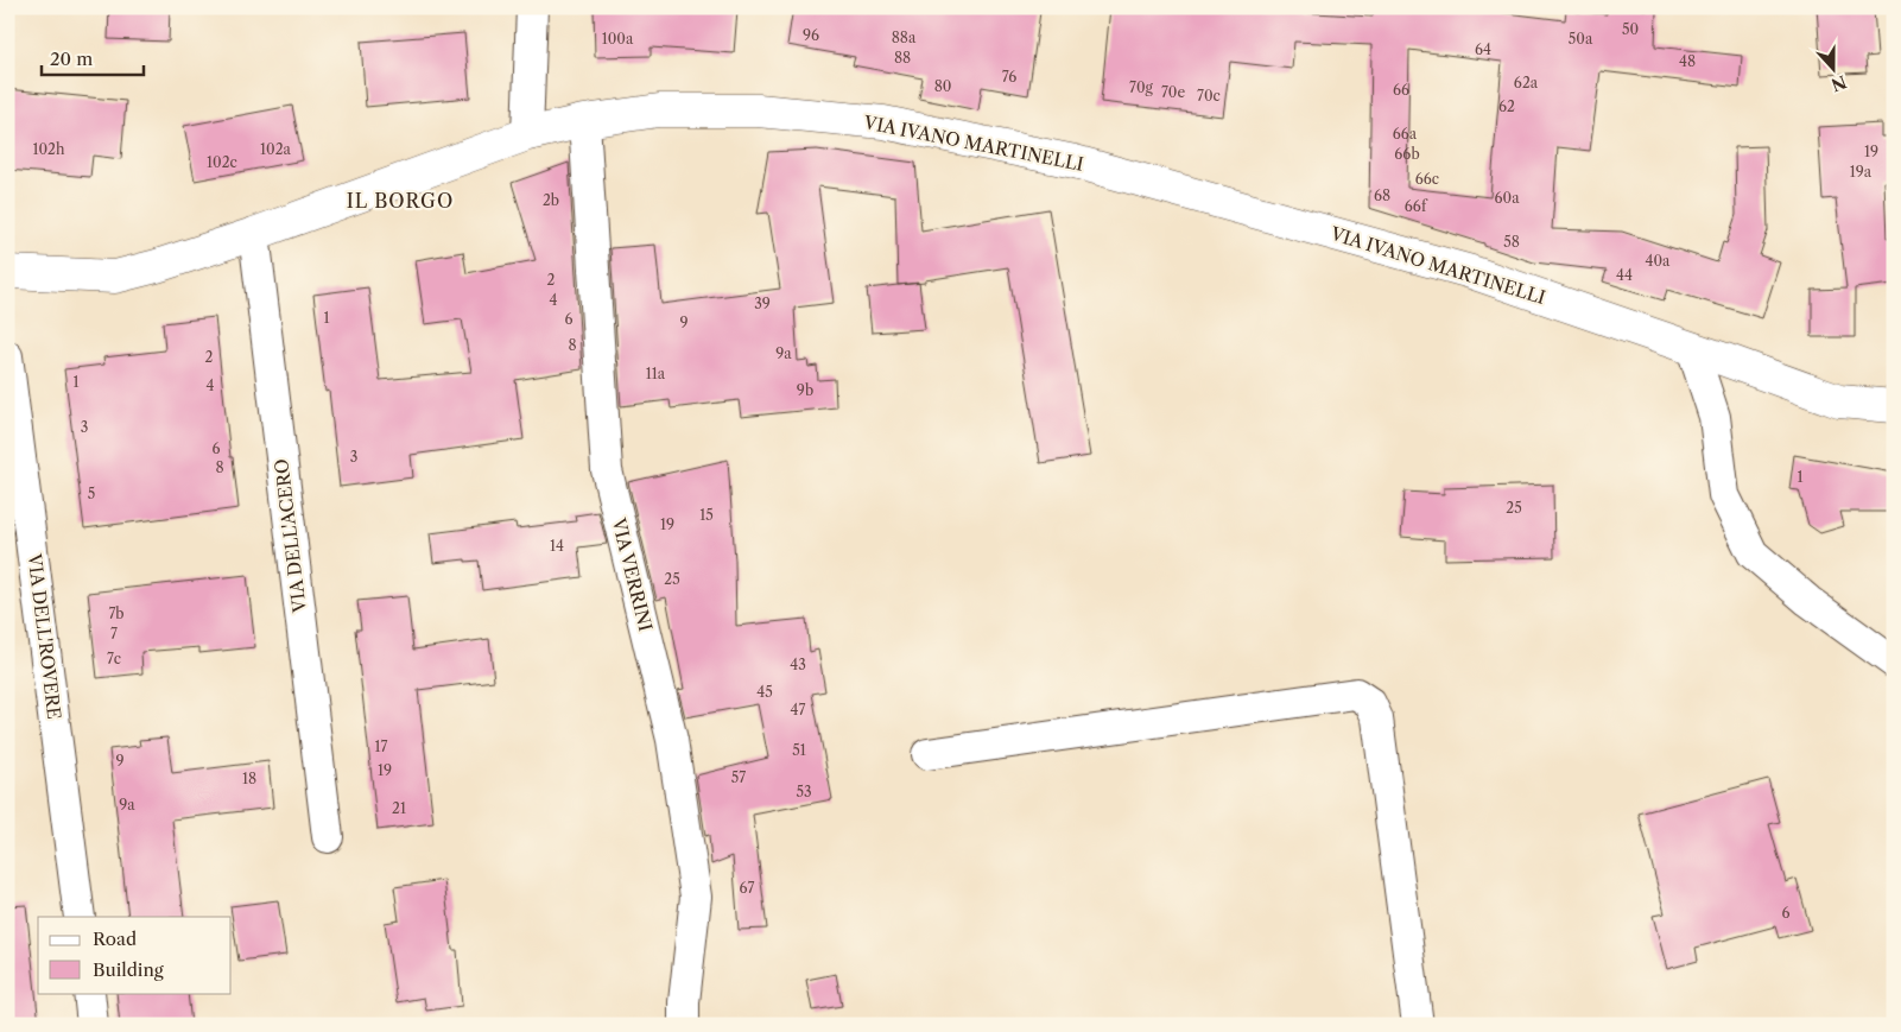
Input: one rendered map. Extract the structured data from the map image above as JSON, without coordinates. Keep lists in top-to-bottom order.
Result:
{
  "streets": {
    "street": [
      "VIA IVANO MARTINELLI",
      "VIA DELL'ACERO",
      "VIA VERRINI",
      "VIA DELL'ROVERE"
    ]
  },
  "crossings": [
    ["VIA IVANO MARTINELLI", "VIA DELL'ACERO"],
    ["VIA IVANO MARTINELLI", "VIA VERRINI"]
  ],
  "districts": ["IL BORGO"],
  "house_numbers": [
    "50",
    "96",
    "88a",
    "100a",
    "50a",
    "64",
    "88",
    "48",
    "76",
    "62a",
    "80",
    "70g",
    "66",
    "70e",
    "70c",
    "62",
    "66a",
    "102h",
    "102a",
    "19",
    "66b",
    "102c",
    "19a",
    "66c",
    "68",
    "60a",
    "2b",
    "66f",
    "58",
    "40a",
    "44",
    "2",
    "4",
    "39",
    "1",
    "6",
    "9",
    "8",
    "9a",
    "2",
    "11a",
    "1",
    "4",
    "9b",
    "3",
    "6",
    "3",
    "8",
    "1",
    "5",
    "25",
    "15",
    "19",
    "14",
    "25",
    "7b",
    "7",
    "7c",
    "43",
    "45",
    "47",
    "17",
    "51",
    "9",
    "19",
    "57",
    "18",
    "53",
    "9a",
    "21",
    "67",
    "6"
  ],
  "legend": ["Road", "Building"],
  "scale_bar": "20 m",
  "north": "bottom"
}
